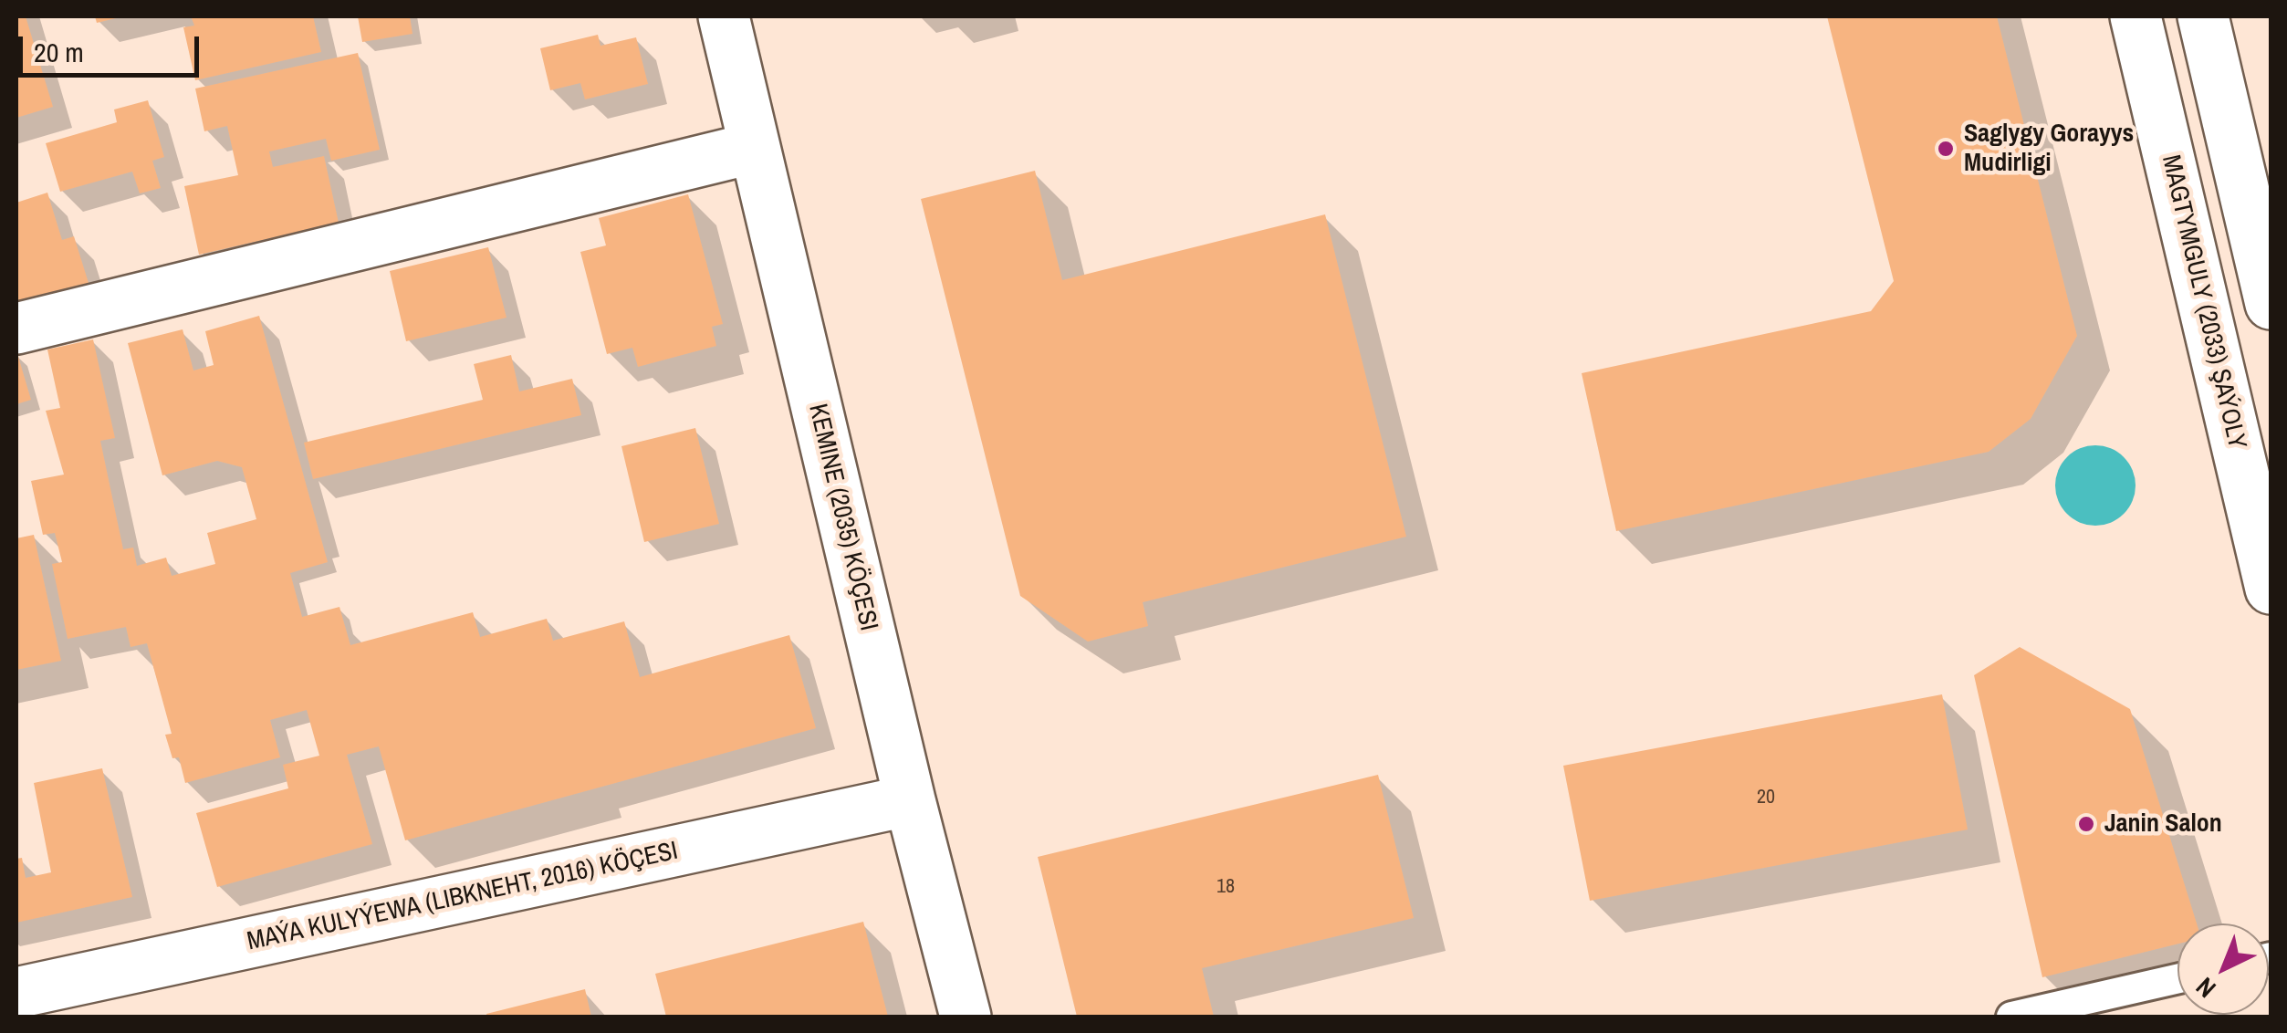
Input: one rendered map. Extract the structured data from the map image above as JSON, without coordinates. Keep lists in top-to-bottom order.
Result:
{
  "streets": {
    "street": ["MAGTYMGULY (2033) ŞAÝOLY", "KEMINE (2035) KÖÇESI", "MAÝA KULYÝEWA (LIBKNEHT, 2016) KÖÇESI"]
  },
  "crossings": [
    ["KEMINE (2035) KÖÇESI", "MAÝA KULYÝEWA (LIBKNEHT, 2016) KÖÇESI"]
  ],
  "places": ["Saglygy Gorayys Mudirligi", "Janin Salon"],
  "house_numbers": ["20", "18"],
  "scale_bar": "20 m",
  "north": "bottom left"
}
